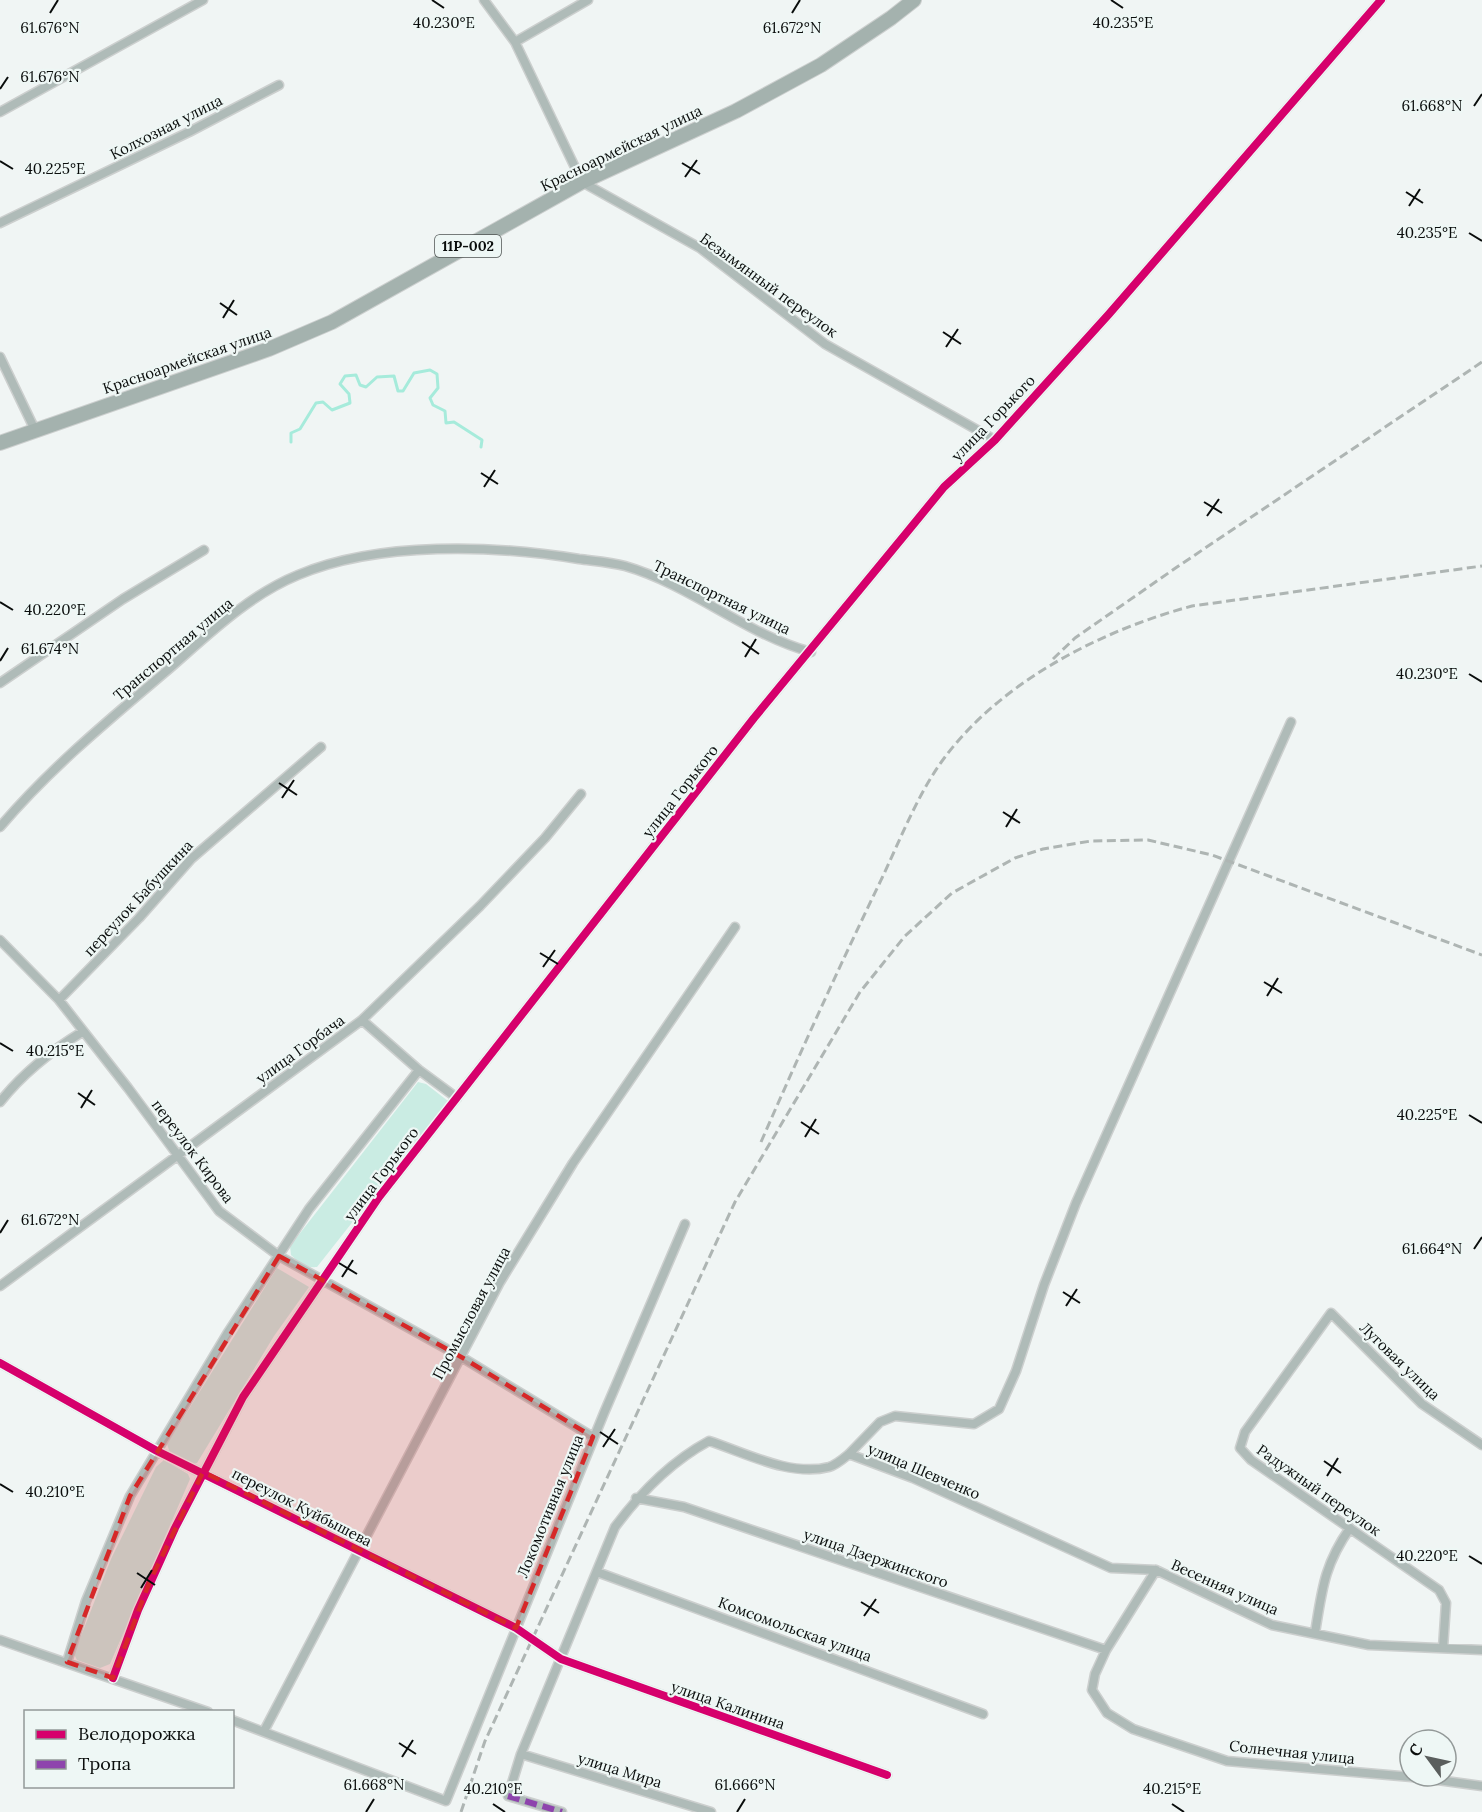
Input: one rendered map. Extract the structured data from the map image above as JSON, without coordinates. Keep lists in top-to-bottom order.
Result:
{
  "streets": {
    "main road": ["Красноармейская улица", "11Р-002"],
    "street": [
      "Колхозная улица",
      "Безымянный переулок",
      "улица Горького",
      "Транспортная улица",
      "переулок Бабушкина",
      "улица Горбача",
      "переулок Кирова",
      "Промысловая улица",
      "Луговая улица",
      "улица Шевченко",
      "Радужный переулок",
      "Локомотивная улица",
      "переулок Куйбышева",
      "улица Дзержинского",
      "Весенняя улица",
      "Комсомольская улица",
      "улица Калинина",
      "Солнечная улица",
      "улица Мира"
    ]
  },
  "crossings": [
    ["Красноармейская улица", "Безымянный переулок"],
    ["Безымянный переулок", "улица Горького"],
    ["улица Горького", "Транспортная улица"],
    ["улица Горького", "переулок Кирова"],
    ["улица Горького", "переулок Куйбышева"],
    ["переулок Бабушкина", "переулок Кирова"],
    ["улица Горбача", "переулок Кирова"],
    ["переулок Кирова", "Промысловая улица"],
    ["переулок Кирова", "Локомотивная улица"],
    ["Промысловая улица", "Локомотивная улица"],
    ["Промысловая улица", "переулок Куйбышева"],
    ["Луговая улица", "Радужный переулок"],
    ["улица Шевченко", "переулок Куйбышева"],
    ["улица Шевченко", "улица Дзержинского"],
    ["улица Шевченко", "Весенняя улица"],
    ["улица Шевченко", "Комсомольская улица"],
    ["улица Шевченко", "улица Калинина"],
    ["улица Шевченко", "улица Мира"],
    ["Радужный переулок", "Весенняя улица"],
    ["Локомотивная улица", "переулок Куйбышева"],
    ["переулок Куйбышева", "улица Калинина"],
    ["улица Дзержинского", "Весенняя улица"],
    ["улица Дзержинского", "Солнечная улица"],
    ["Весенняя улица", "Солнечная улица"]
  ],
  "legend": ["Велодорожка", "Тропа"],
  "north": "top left",
  "coordinates": [
    "40.235°E",
    "40.230°E",
    "61.676°N",
    "61.672°N",
    "61.668°N",
    "40.225°E",
    "40.220°E",
    "61.674°N",
    "40.215°E",
    "61.664°N",
    "40.210°E",
    "61.666°N"
  ]
}
